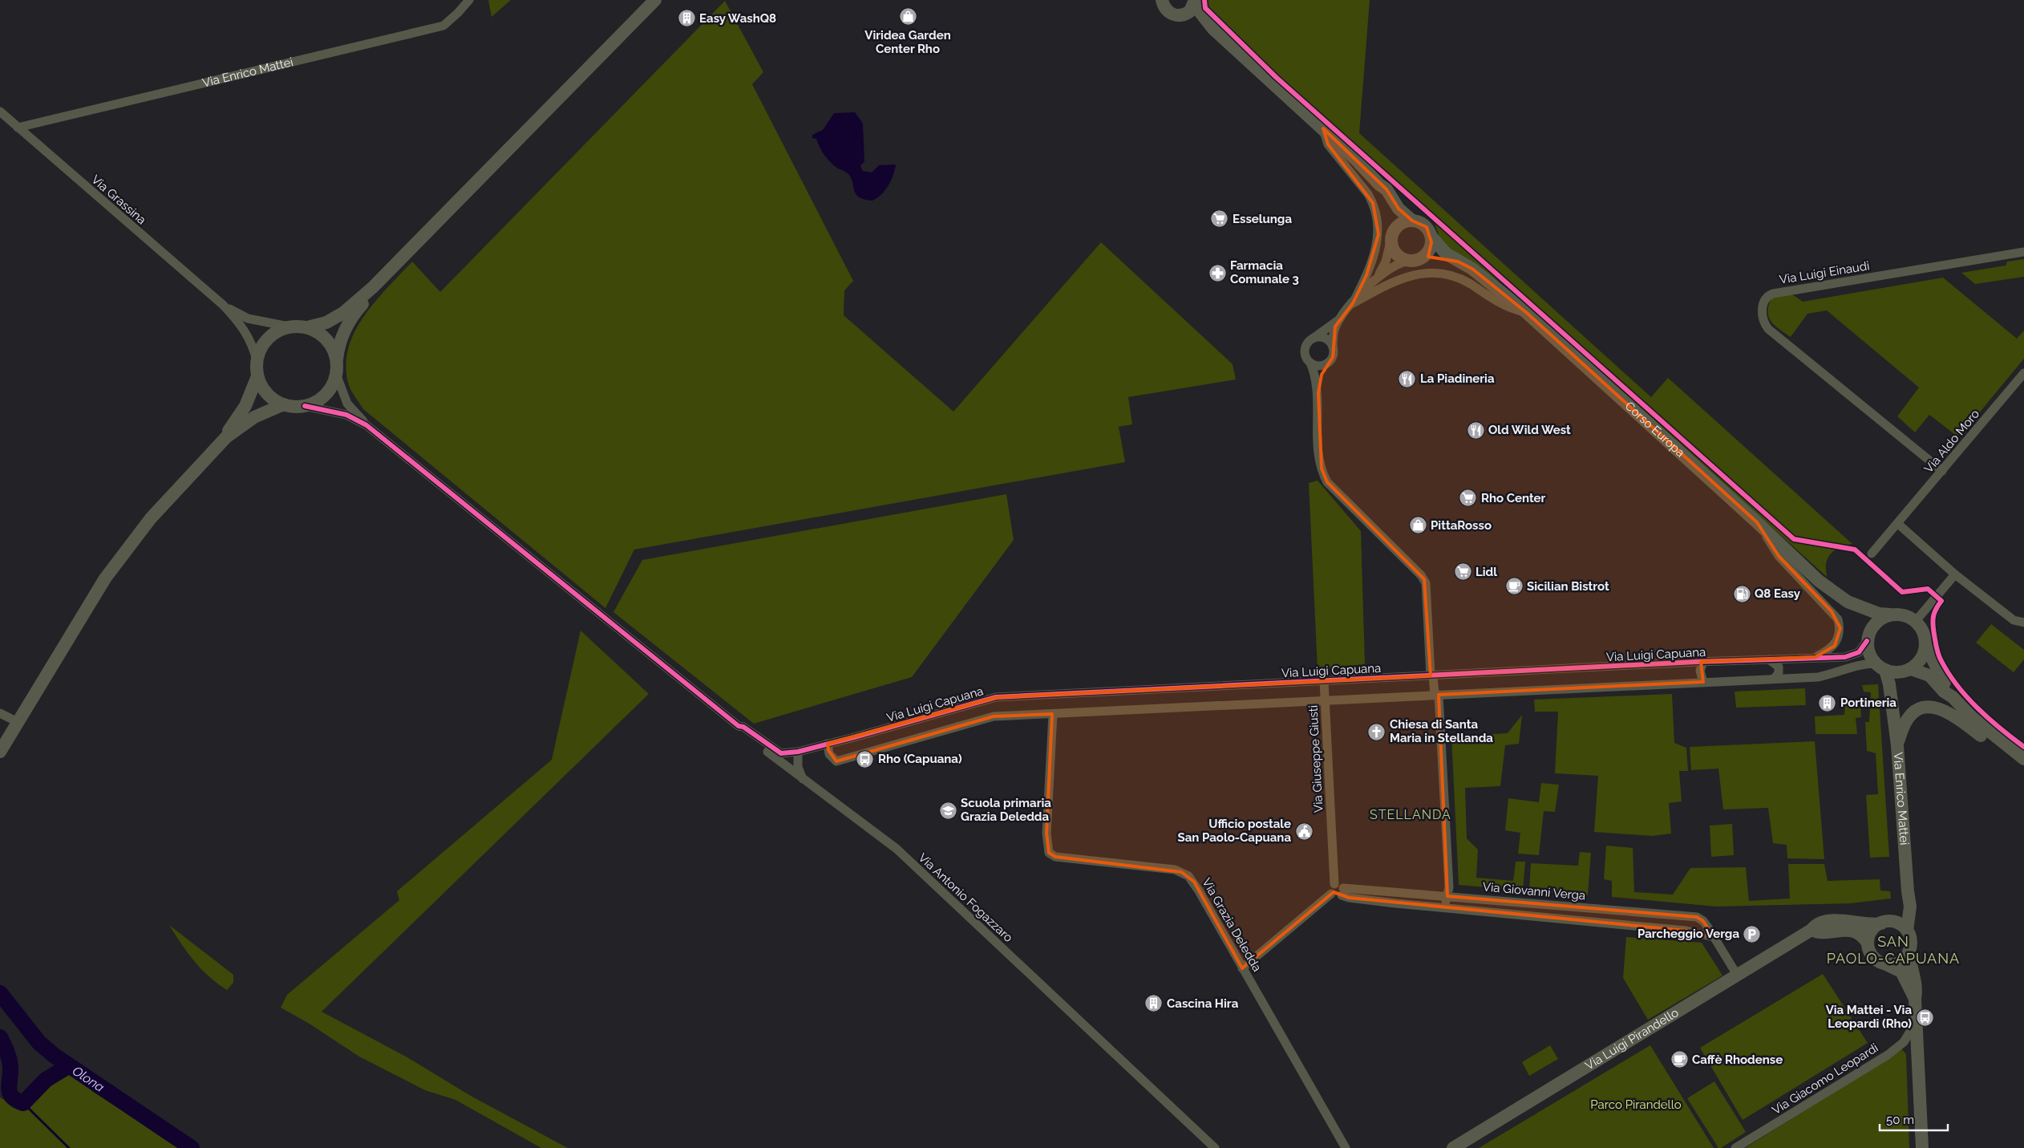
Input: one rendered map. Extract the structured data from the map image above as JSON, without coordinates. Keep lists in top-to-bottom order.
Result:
{
  "streets": {
    "main road": ["Via Enrico Mattei", "Corso Europa", "Via Luigi Pirandello"],
    "street": [
      "Via Grassina",
      "Via Luigi Einaudi",
      "Via Aldo Moro",
      "Via Luigi Capuana",
      "Via Giuseppe Giusti",
      "Via Giovanni Verga",
      "Via Antonio Fogazzaro",
      "Via Grazia Deledda",
      "Via Giacomo Leopardi"
    ]
  },
  "crossings": [
    ["Via Enrico Mattei", "Via Grassina"],
    ["Via Enrico Mattei", "Corso Europa"],
    ["Via Enrico Mattei", "Via Luigi Capuana"],
    ["Via Enrico Mattei", "Via Luigi Pirandello"],
    ["Via Luigi Einaudi", "Via Aldo Moro"],
    ["Corso Europa", "Via Luigi Capuana"],
    ["Via Luigi Capuana", "Via Giuseppe Giusti"],
    ["Via Giuseppe Giusti", "Via Giovanni Verga"],
    ["Via Giovanni Verga", "Via Luigi Pirandello"]
  ],
  "districts": ["STELLANDA", "SAN PAOLO-CAPUANA"],
  "water": ["Olona"],
  "parks": ["Parco Pirandello"],
  "places": {
    "shop": ["Viridea Garden Center Rho", "PittaRosso"],
    "building": ["Easy WashQ8", "Portineria", "Cascina Hira"],
    "supermarket": ["Esselunga", "Rho Center", "Lidl"],
    "pharmacy": ["Farmacia Comunale 3"],
    "restaurant": ["La Piadineria", "Old Wild West"],
    "cafe": ["Sicilian Bistrot", "Caffè Rhodense"],
    "fuel station": ["Q8 Easy"],
    "church": ["Chiesa di Santa Maria in Stellanda"],
    "bus stop": ["Rho (Capuana)", "Via Mattei - Via Leopardi (Rho)"],
    "school or university": ["Scuola primaria Grazia Deledda"],
    "public building": ["Ufficio postale San Paolo-Capuana"],
    "parking": ["Parcheggio Verga"]
  },
  "scale_bar": "50 m"
}
